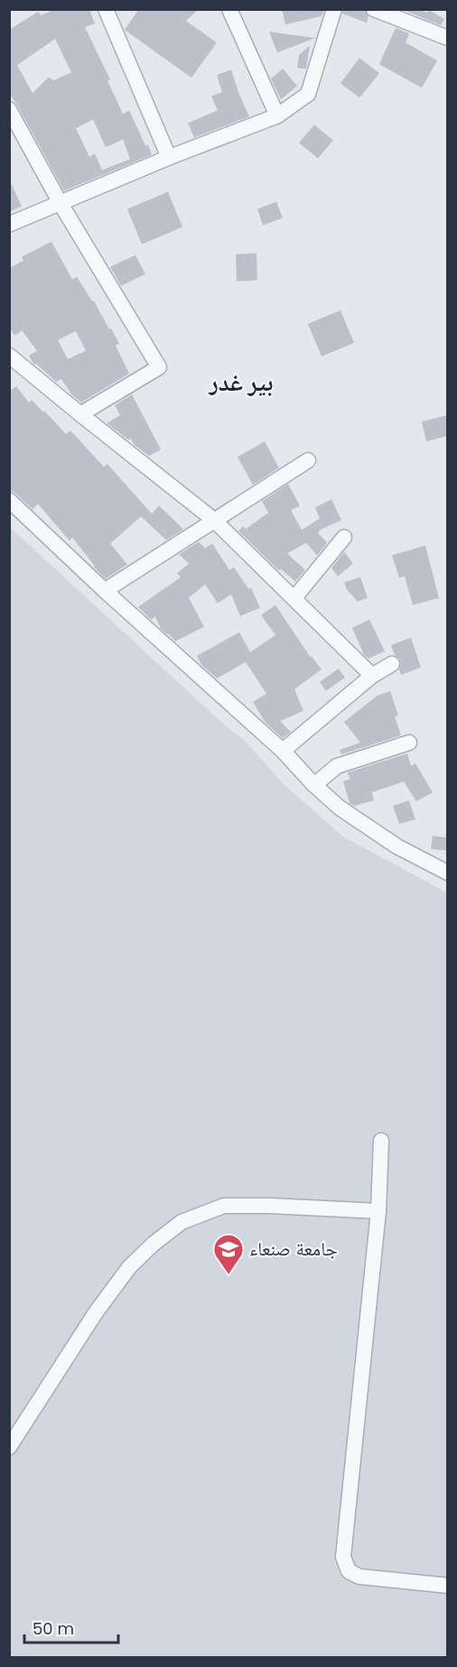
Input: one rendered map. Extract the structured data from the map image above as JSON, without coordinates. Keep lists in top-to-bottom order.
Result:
{
  "districts": ["بير غدر"],
  "places": {
    "school or university": ["جامعة صنعاء"]
  },
  "scale_bar": "50 m"
}
